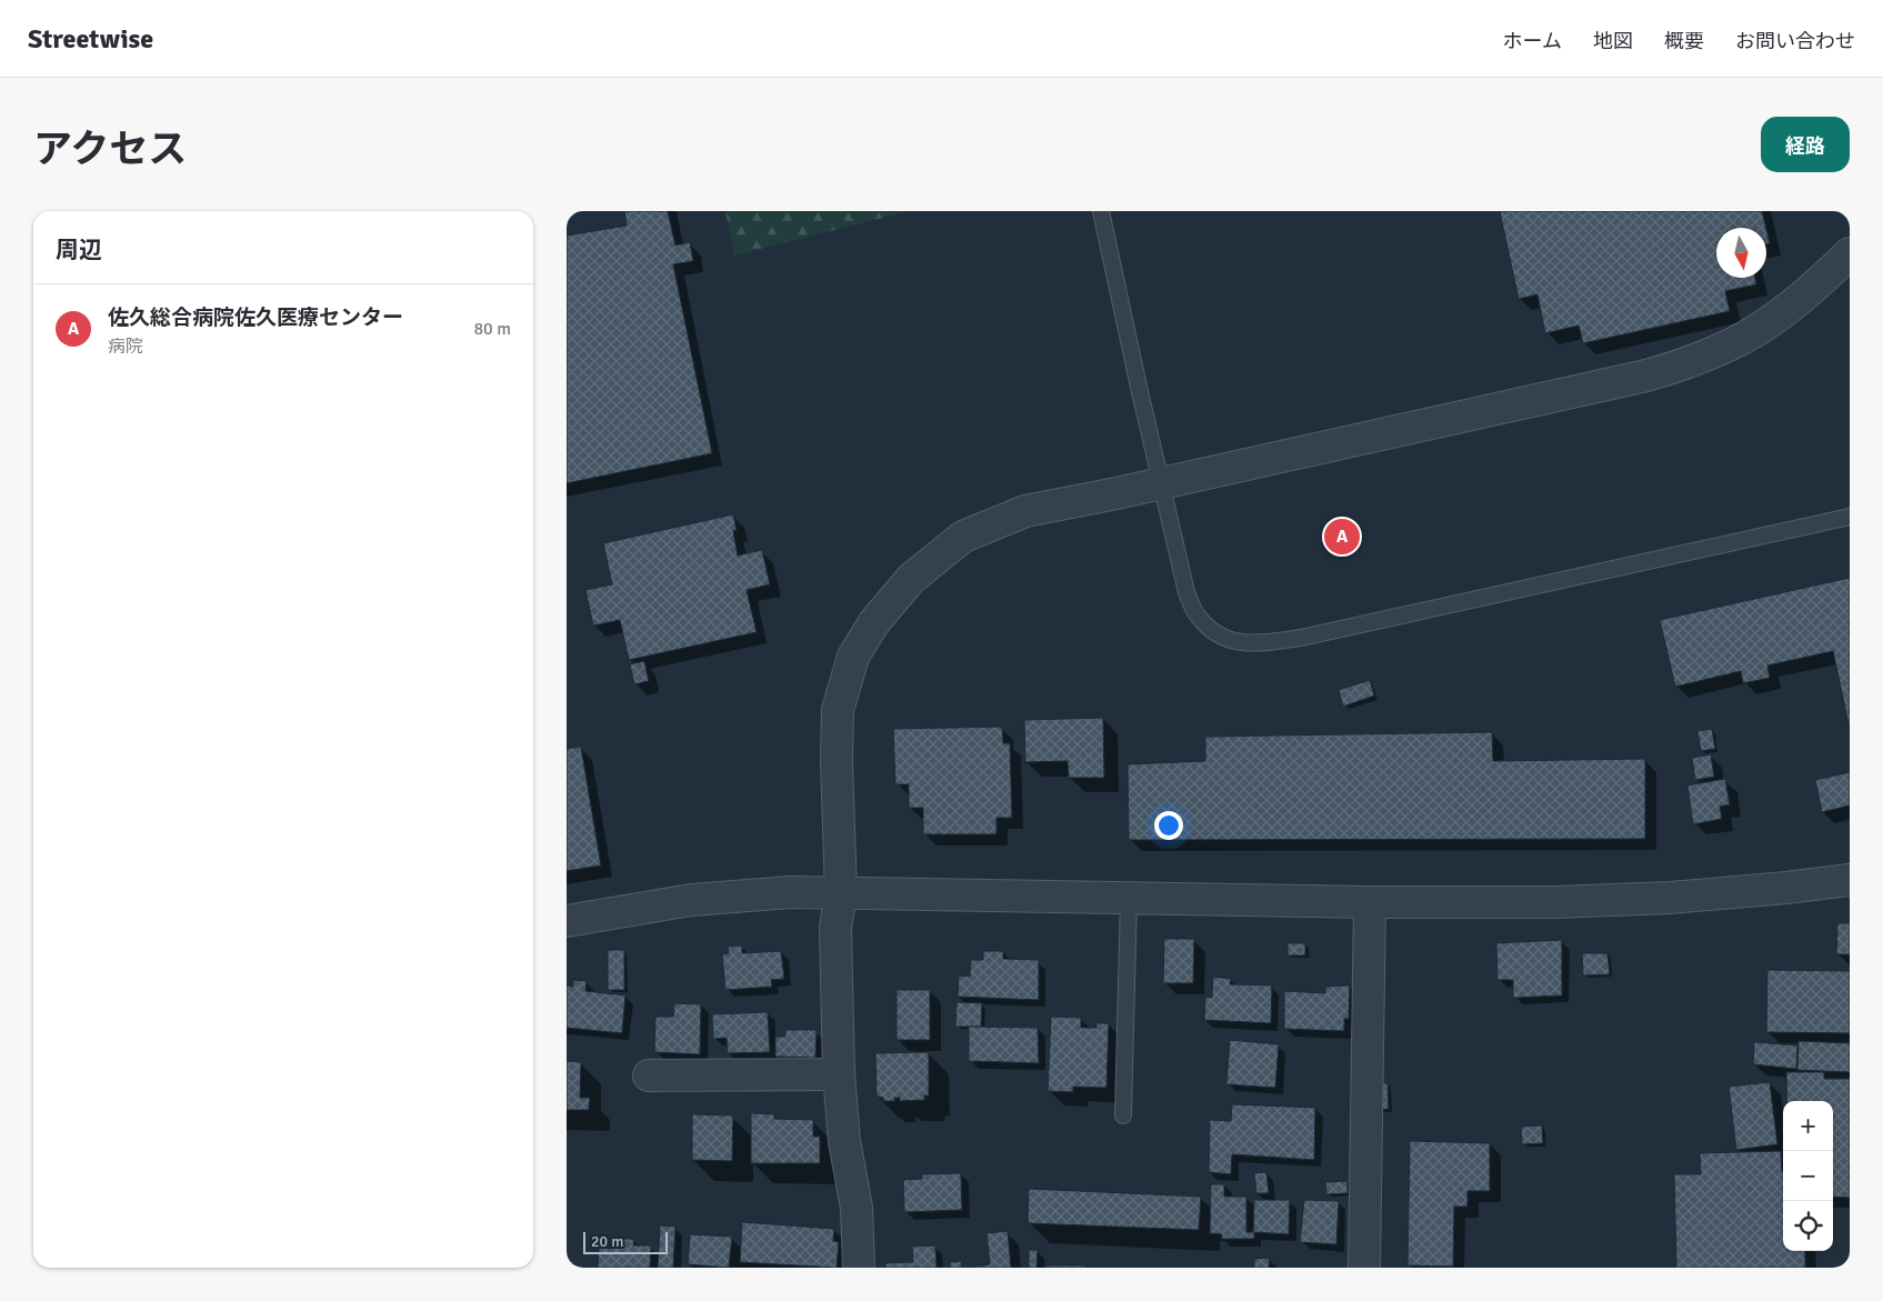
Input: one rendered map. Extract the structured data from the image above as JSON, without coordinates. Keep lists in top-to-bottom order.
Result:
{
  "scale_bar": "20 m",
  "north": "bottom",
  "page": {
    "header": "Streetwise",
    "nav": [
      "ホーム",
      "地図",
      "概要",
      "お問い合わせ"
    ],
    "title": "アクセス",
    "buttons": "経路",
    "heading": "周辺",
    "list": [
      {
        "mark": "A",
        "name": "佐久総合病院佐久医療センター",
        "note": "病院",
        "value": "80 m"
      }
    ],
    "pins": "A",
    "map_buttons": ["+", "−"],
    "scale": "20 m"
  }
}
